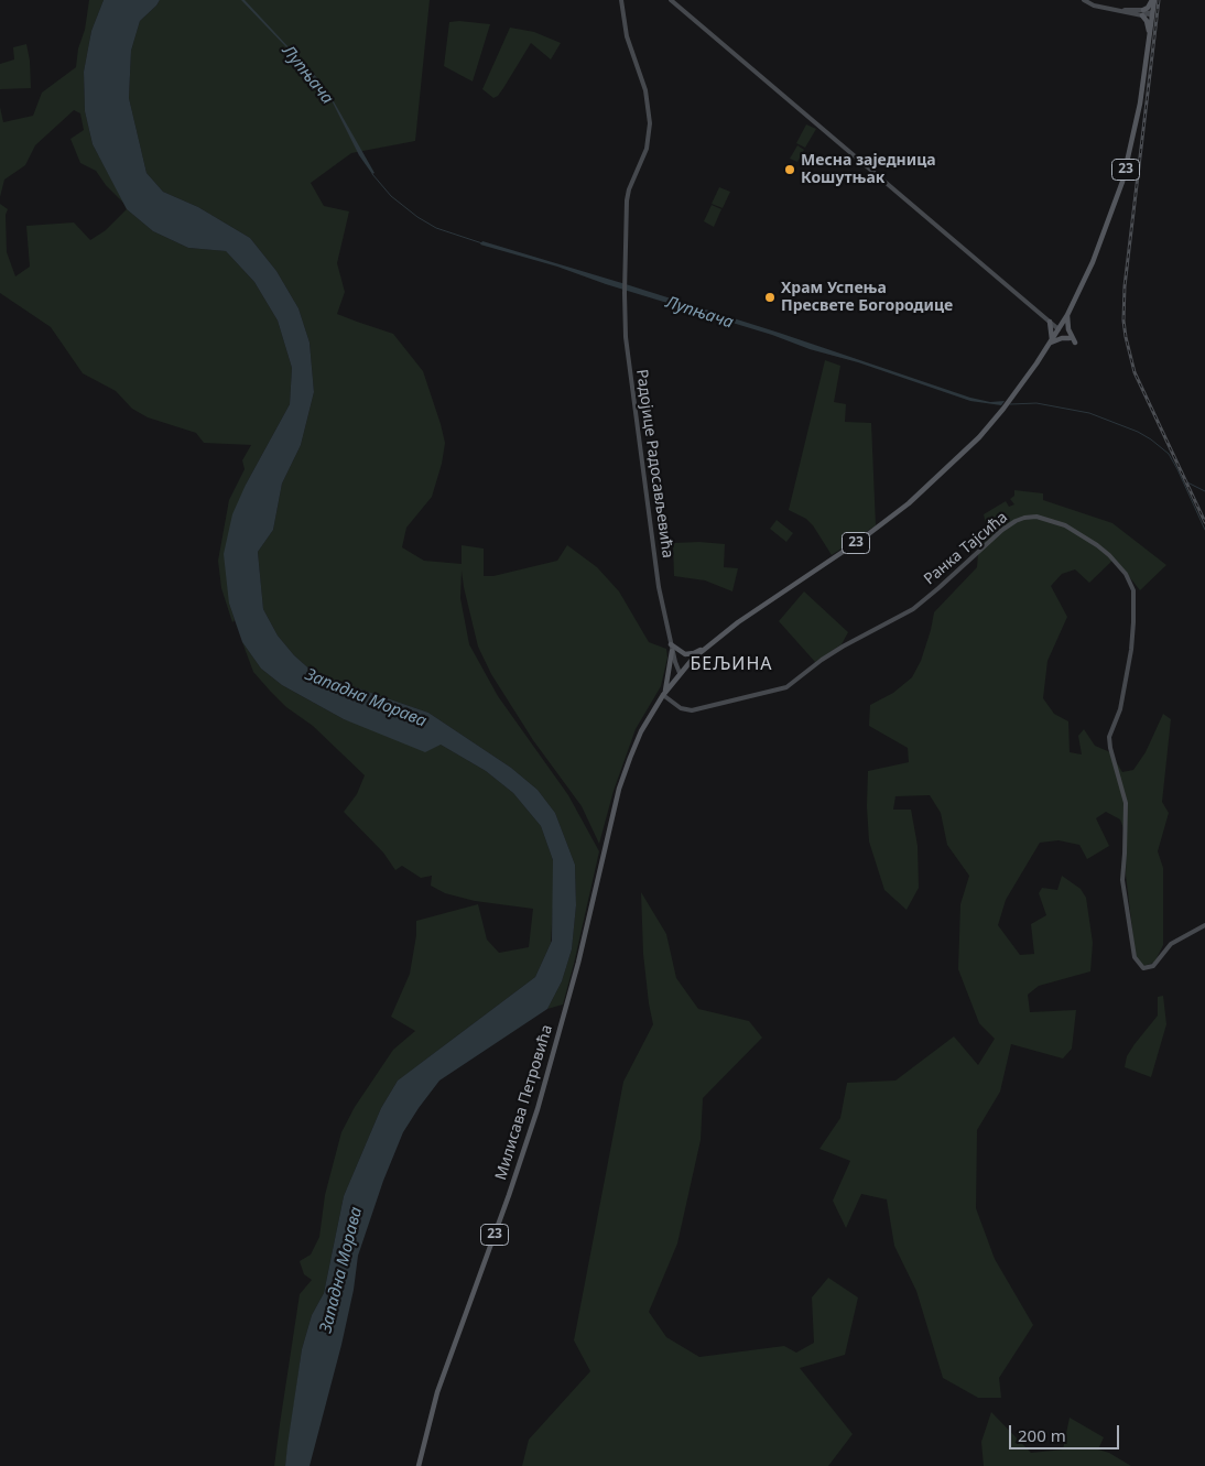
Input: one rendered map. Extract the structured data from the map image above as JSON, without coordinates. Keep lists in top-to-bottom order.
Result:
{
  "streets": {
    "main road": ["23", "Милисава Петровића"],
    "street": ["Радојице Радосављевића", "Ранка Тајсића"]
  },
  "crossings": [
    ["23", "Радојице Радосављевића"],
    ["23", "Ранка Тајсића"],
    ["23", "Милисава Петровића"],
    ["Ранка Тајсића", "Милисава Петровића"]
  ],
  "districts": ["БЕЉИНА"],
  "water": ["Лупњача", "Западна Морава"],
  "places": ["Месна заједница Кошутњак", "Храм Успења Пресвете Богородице"],
  "scale_bar": "200 m"
}
